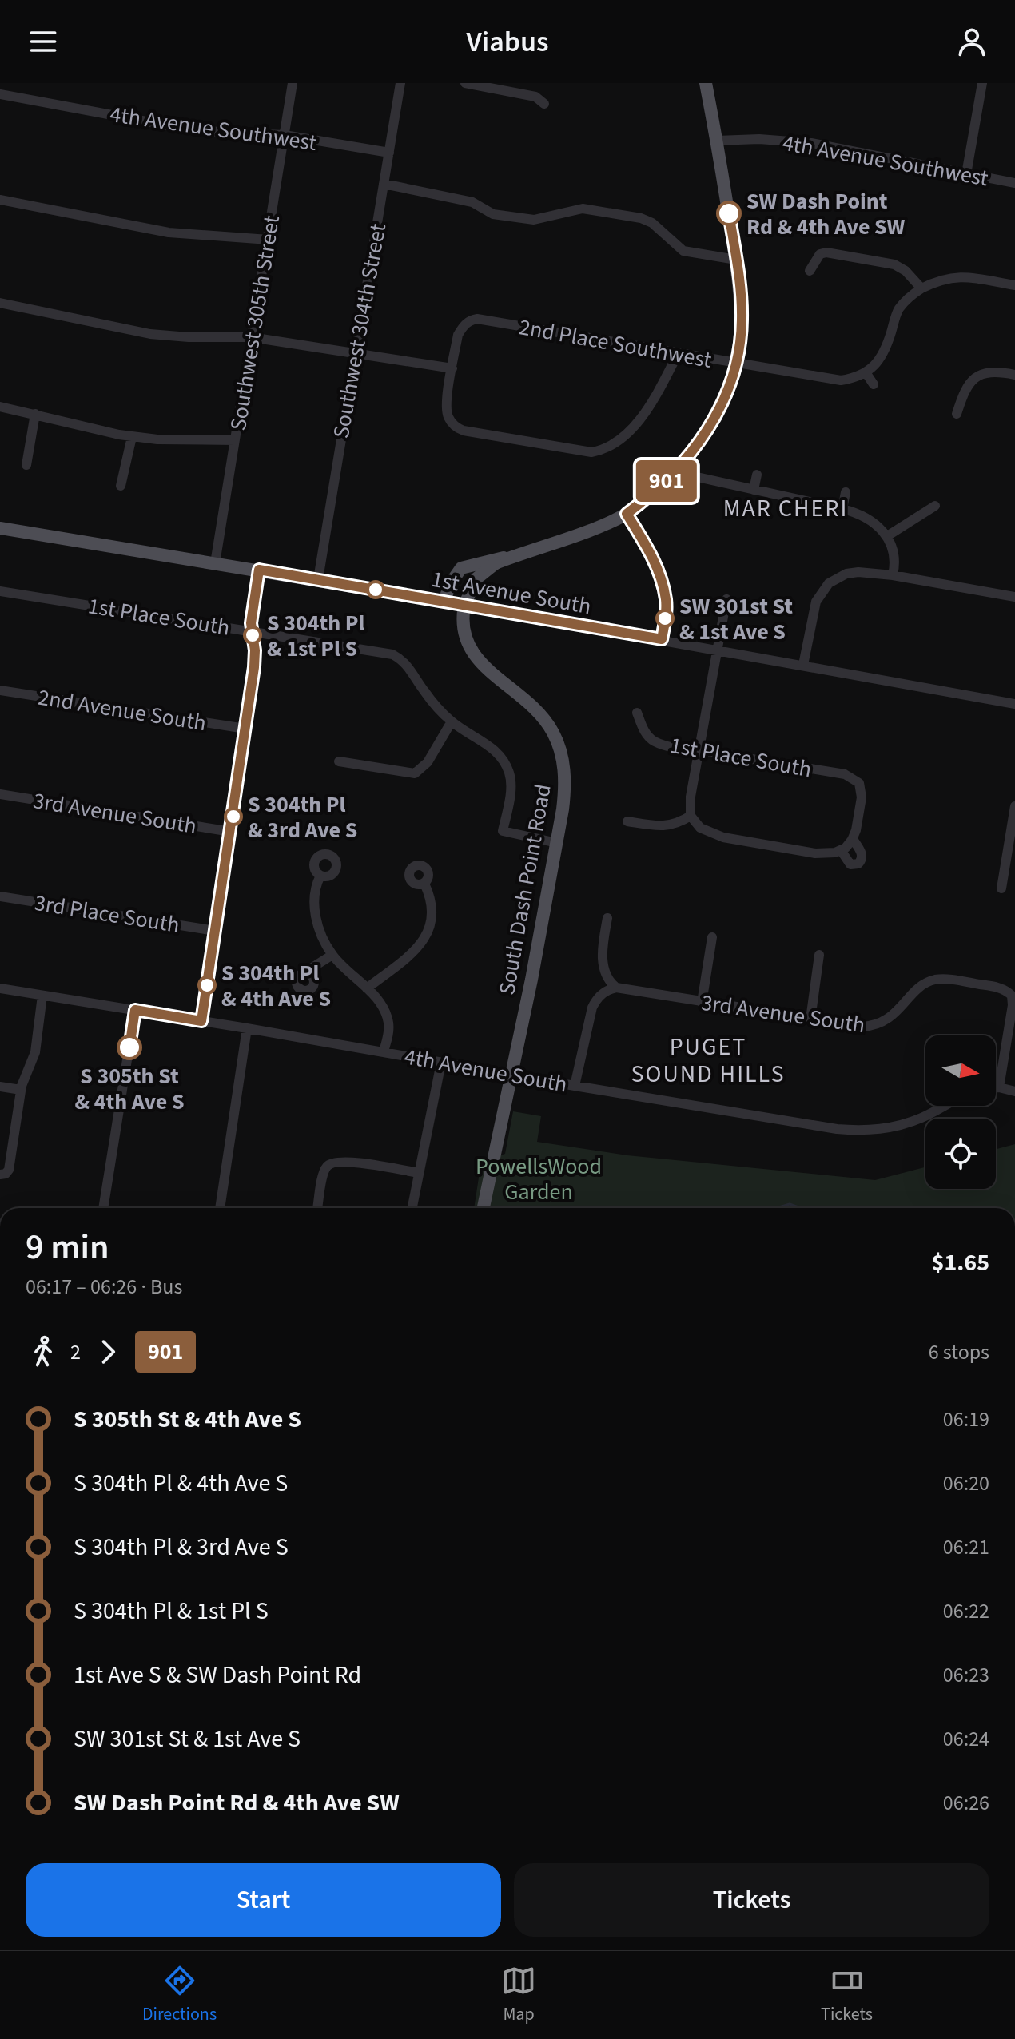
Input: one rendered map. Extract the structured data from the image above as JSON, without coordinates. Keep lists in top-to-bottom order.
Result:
{
  "streets": {
    "main road": ["1st Avenue South", "South Dash Point Road"],
    "street": [
      "4th Avenue Southwest",
      "Southwest 305th Street",
      "Southwest 304th Street",
      "2nd Place Southwest",
      "1st Place South",
      "2nd Avenue South",
      "3rd Avenue South",
      "3rd Place South",
      "4th Avenue South"
    ]
  },
  "crossings": [
    ["4th Avenue Southwest", "Southwest 305th Street"],
    ["4th Avenue Southwest", "Southwest 304th Street"],
    ["Southwest 305th Street", "1st Avenue South"],
    ["Southwest 304th Street", "1st Avenue South"],
    ["1st Place South", "South Dash Point Road"],
    ["South Dash Point Road", "4th Avenue South"]
  ],
  "districts": ["MAR CHERI", "PUGET SOUND HILLS"],
  "parks": ["PowellsWood Garden"],
  "places": [
    "SW Dash Point Rd & 4th Ave SW",
    "SW 301st St & 1st Ave S",
    "S 304th Pl & 1st Pl S",
    "S 304th Pl & 3rd Ave S",
    "S 304th Pl & 4th Ave S",
    "S 305th St & 4th Ave S"
  ],
  "lines": ["bus line 901"],
  "north": "right",
  "page": {
    "header": "Viabus",
    "on_map": "901",
    "heading": ["9 min", "06:17 – 06:26 · Bus", "$1.65"],
    "legs": ["2", "901", "6 stops"],
    "list": [
      {
        "name": "S 305th St & 4th Ave S",
        "value": "06:19"
      },
      {
        "name": "S 304th Pl & 4th Ave S",
        "value": "06:20"
      },
      {
        "name": "S 304th Pl & 3rd Ave S",
        "value": "06:21"
      },
      {
        "name": "S 304th Pl & 1st Pl S",
        "value": "06:22"
      },
      {
        "name": "1st Ave S & SW Dash Point Rd",
        "value": "06:23"
      },
      {
        "name": "SW 301st St & 1st Ave S",
        "value": "06:24"
      },
      {
        "name": "SW Dash Point Rd & 4th Ave SW",
        "value": "06:26"
      }
    ],
    "buttons": ["Start", "Tickets"],
    "tabs": ["Directions", "Map", "Tickets"]
  }
}
